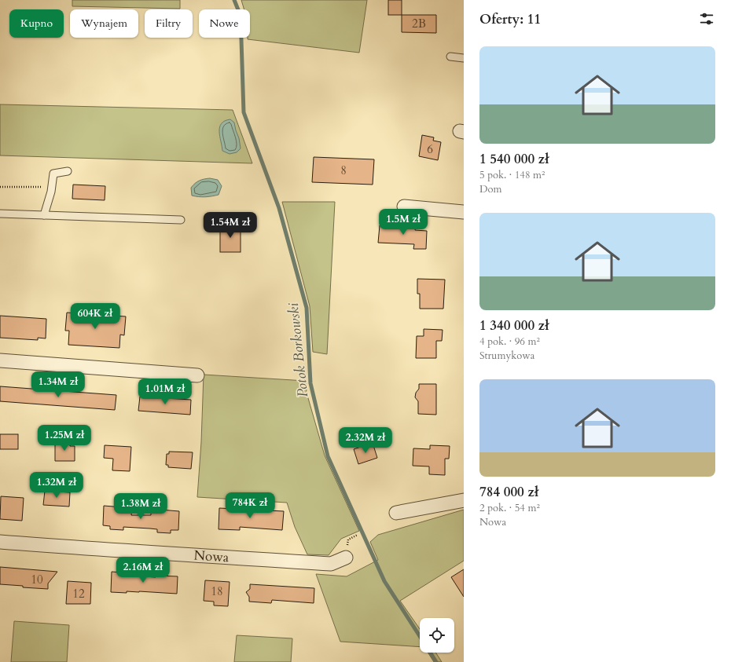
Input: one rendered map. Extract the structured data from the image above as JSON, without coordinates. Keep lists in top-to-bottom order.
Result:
{
  "streets": {
    "street": ["Nowa"]
  },
  "water": ["Potok Borkowski"],
  "house_numbers": [
    "2B",
    "6",
    "8",
    "10",
    "18",
    "12"
  ],
  "page": {
    "heading": "Oferty: 11",
    "chip": [
      "Kupno",
      "Wynajem",
      "Filtry",
      "Nowe"
    ],
    "list": [
      {
        "name": "1 540 000 zł",
        "note": "5 pok. · 148 m² · Dom"
      },
      {
        "name": "1 340 000 zł",
        "note": "4 pok. · 96 m² · Strumykowa"
      },
      {
        "name": "784 000 zł",
        "note": "2 pok. · 54 m² · Nowa"
      }
    ],
    "price": [
      "1.5M zł",
      "1.54M zł",
      "604K zł",
      "1.34M zł",
      "1.01M zł",
      "1.25M zł",
      "2.32M zł",
      "1.32M zł",
      "784K zł",
      "1.38M zł",
      "2.16M zł"
    ]
  }
}
